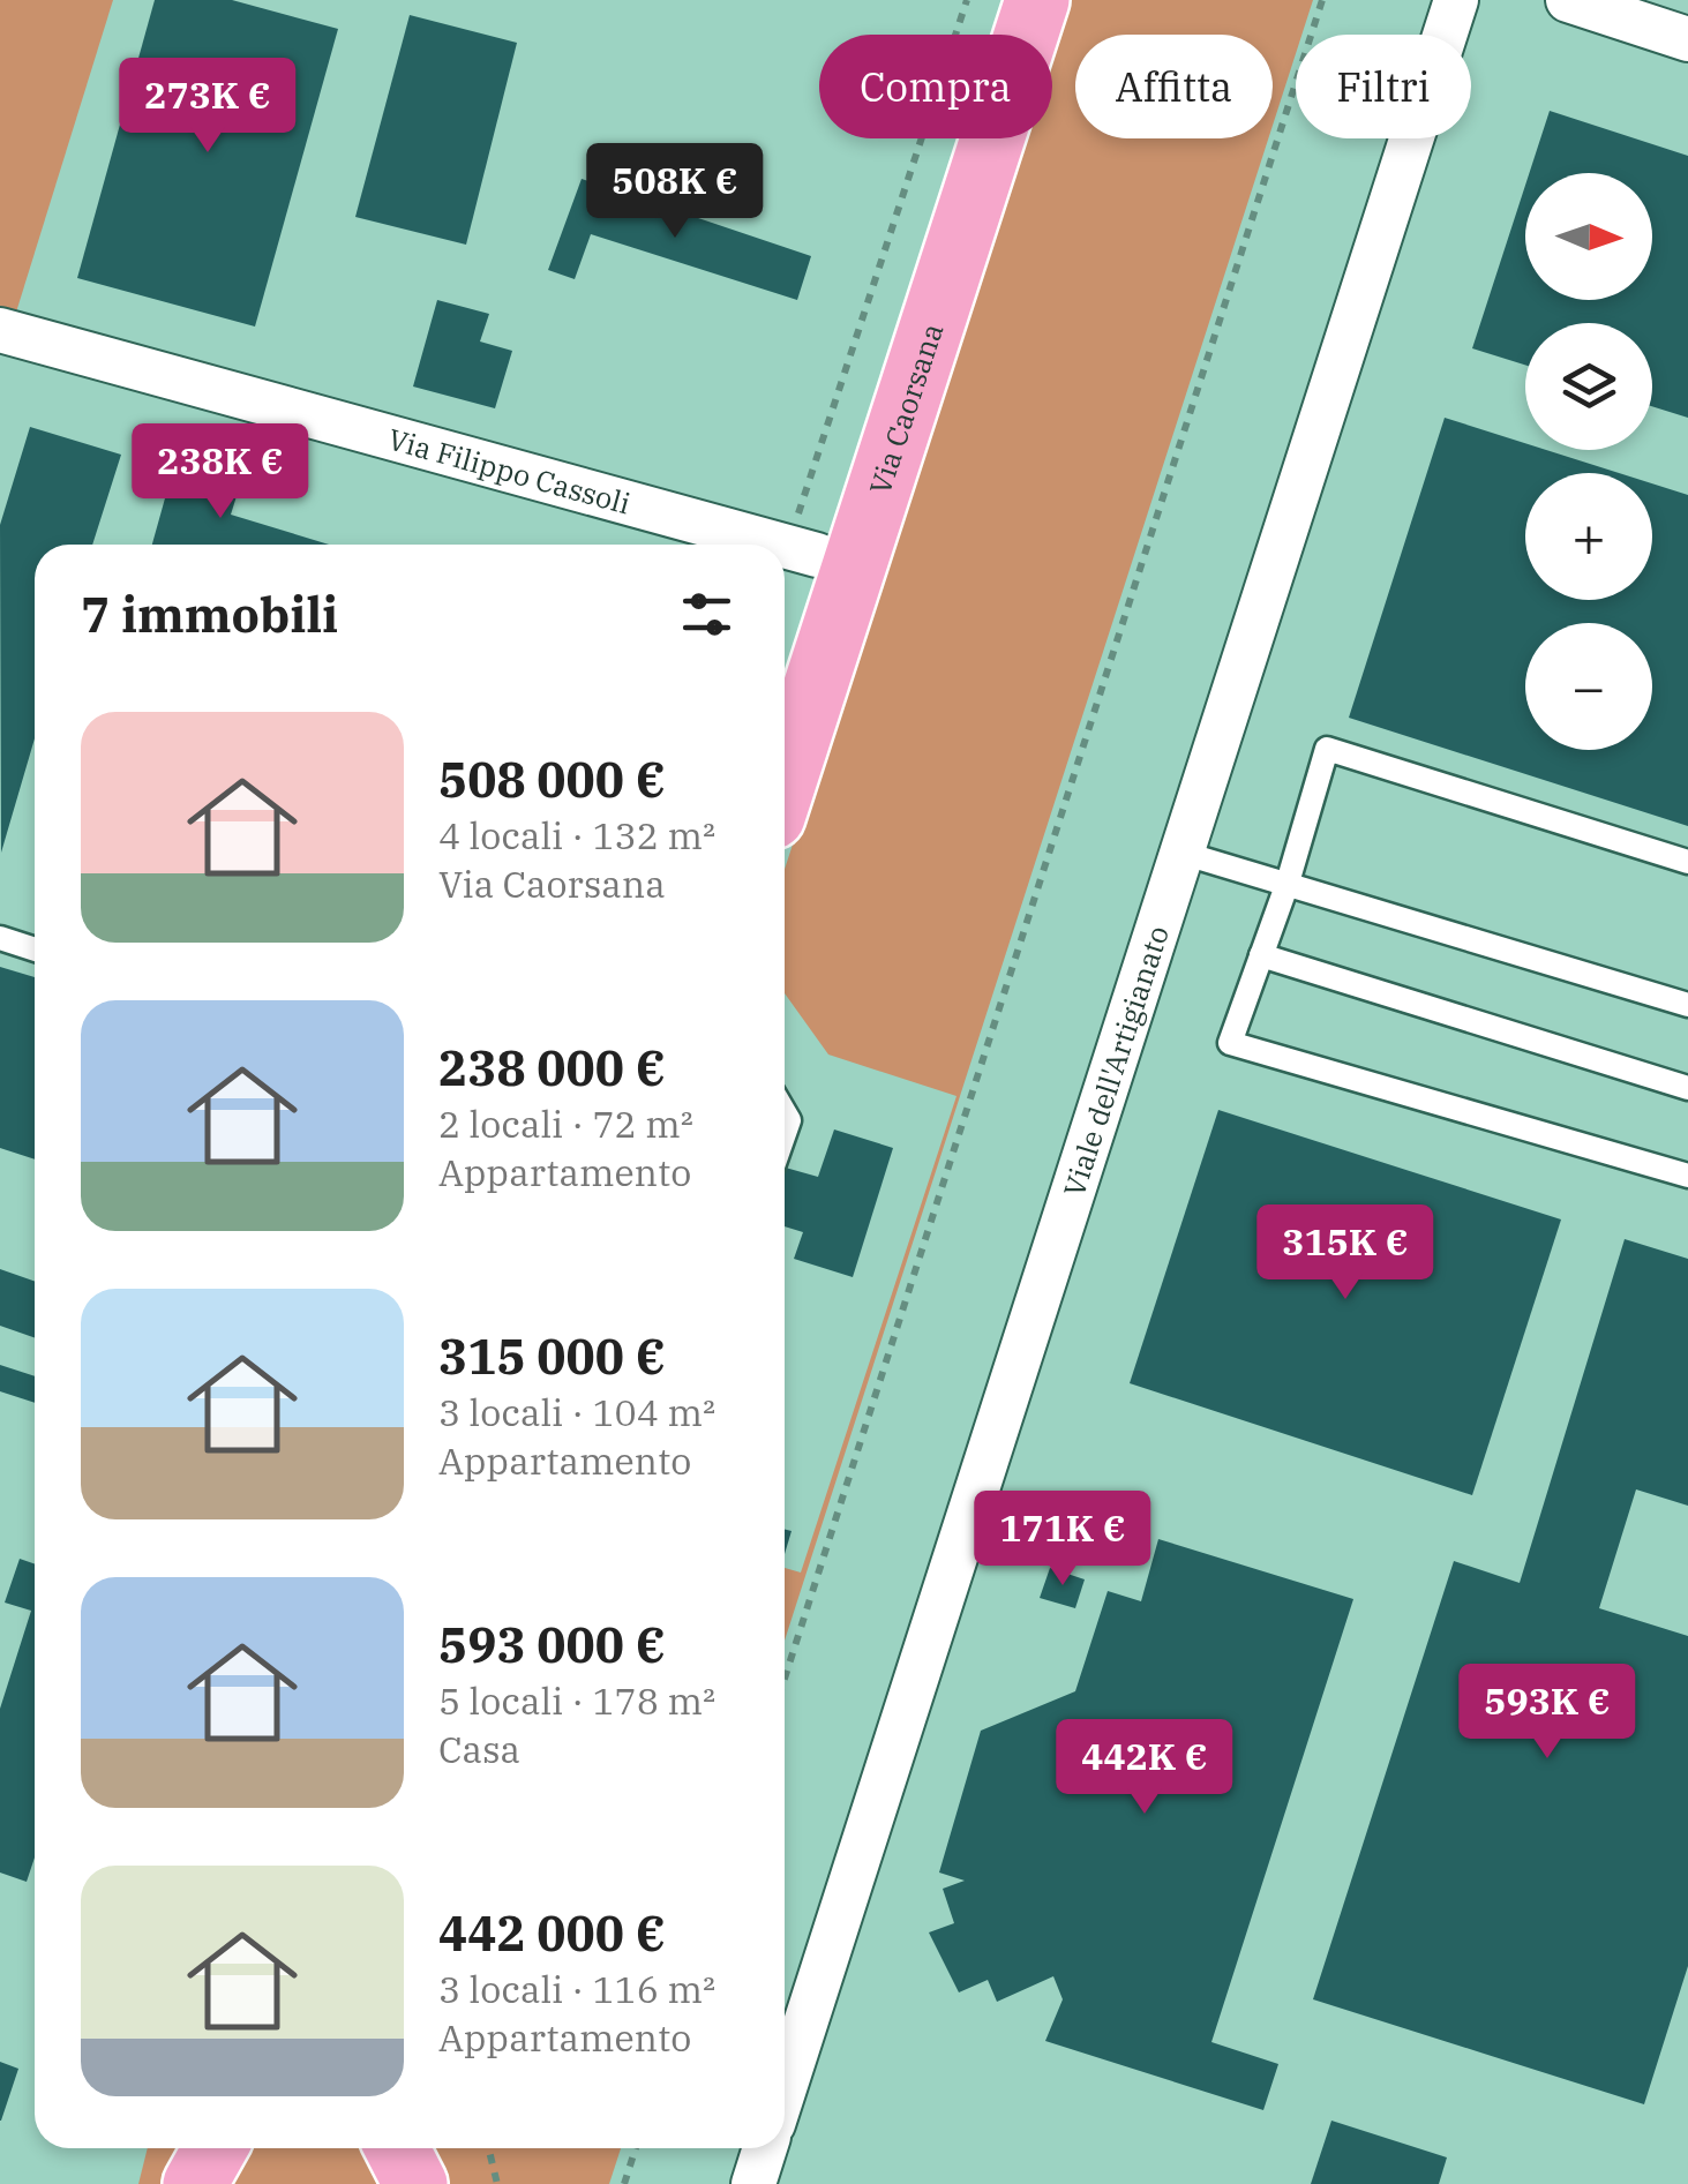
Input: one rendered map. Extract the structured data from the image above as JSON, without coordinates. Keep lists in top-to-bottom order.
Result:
{
  "streets": {
    "main road": ["Via Caorsana"],
    "street": ["Via Filippo Cassoli", "Viale dell'Artigianato"]
  },
  "crossings": [
    ["Via Caorsana", "Via Filippo Cassoli"]
  ],
  "north": "right",
  "page": {
    "chip": ["Compra", "Affitta", "Filtri"],
    "price": [
      "273K €",
      "508K €",
      "238K €",
      "315K €",
      "171K €",
      "593K €",
      "442K €"
    ],
    "map_buttons": ["+", "−"],
    "heading": "7 immobili",
    "list": [
      {
        "name": "508 000 €",
        "note": "4 locali · 132 m² · Via Caorsana"
      },
      {
        "name": "238 000 €",
        "note": "2 locali · 72 m² · Appartamento"
      },
      {
        "name": "315 000 €",
        "note": "3 locali · 104 m² · Appartamento"
      },
      {
        "name": "593 000 €",
        "note": "5 locali · 178 m² · Casa"
      },
      {
        "name": "442 000 €",
        "note": "3 locali · 116 m² · Appartamento"
      }
    ]
  }
}
